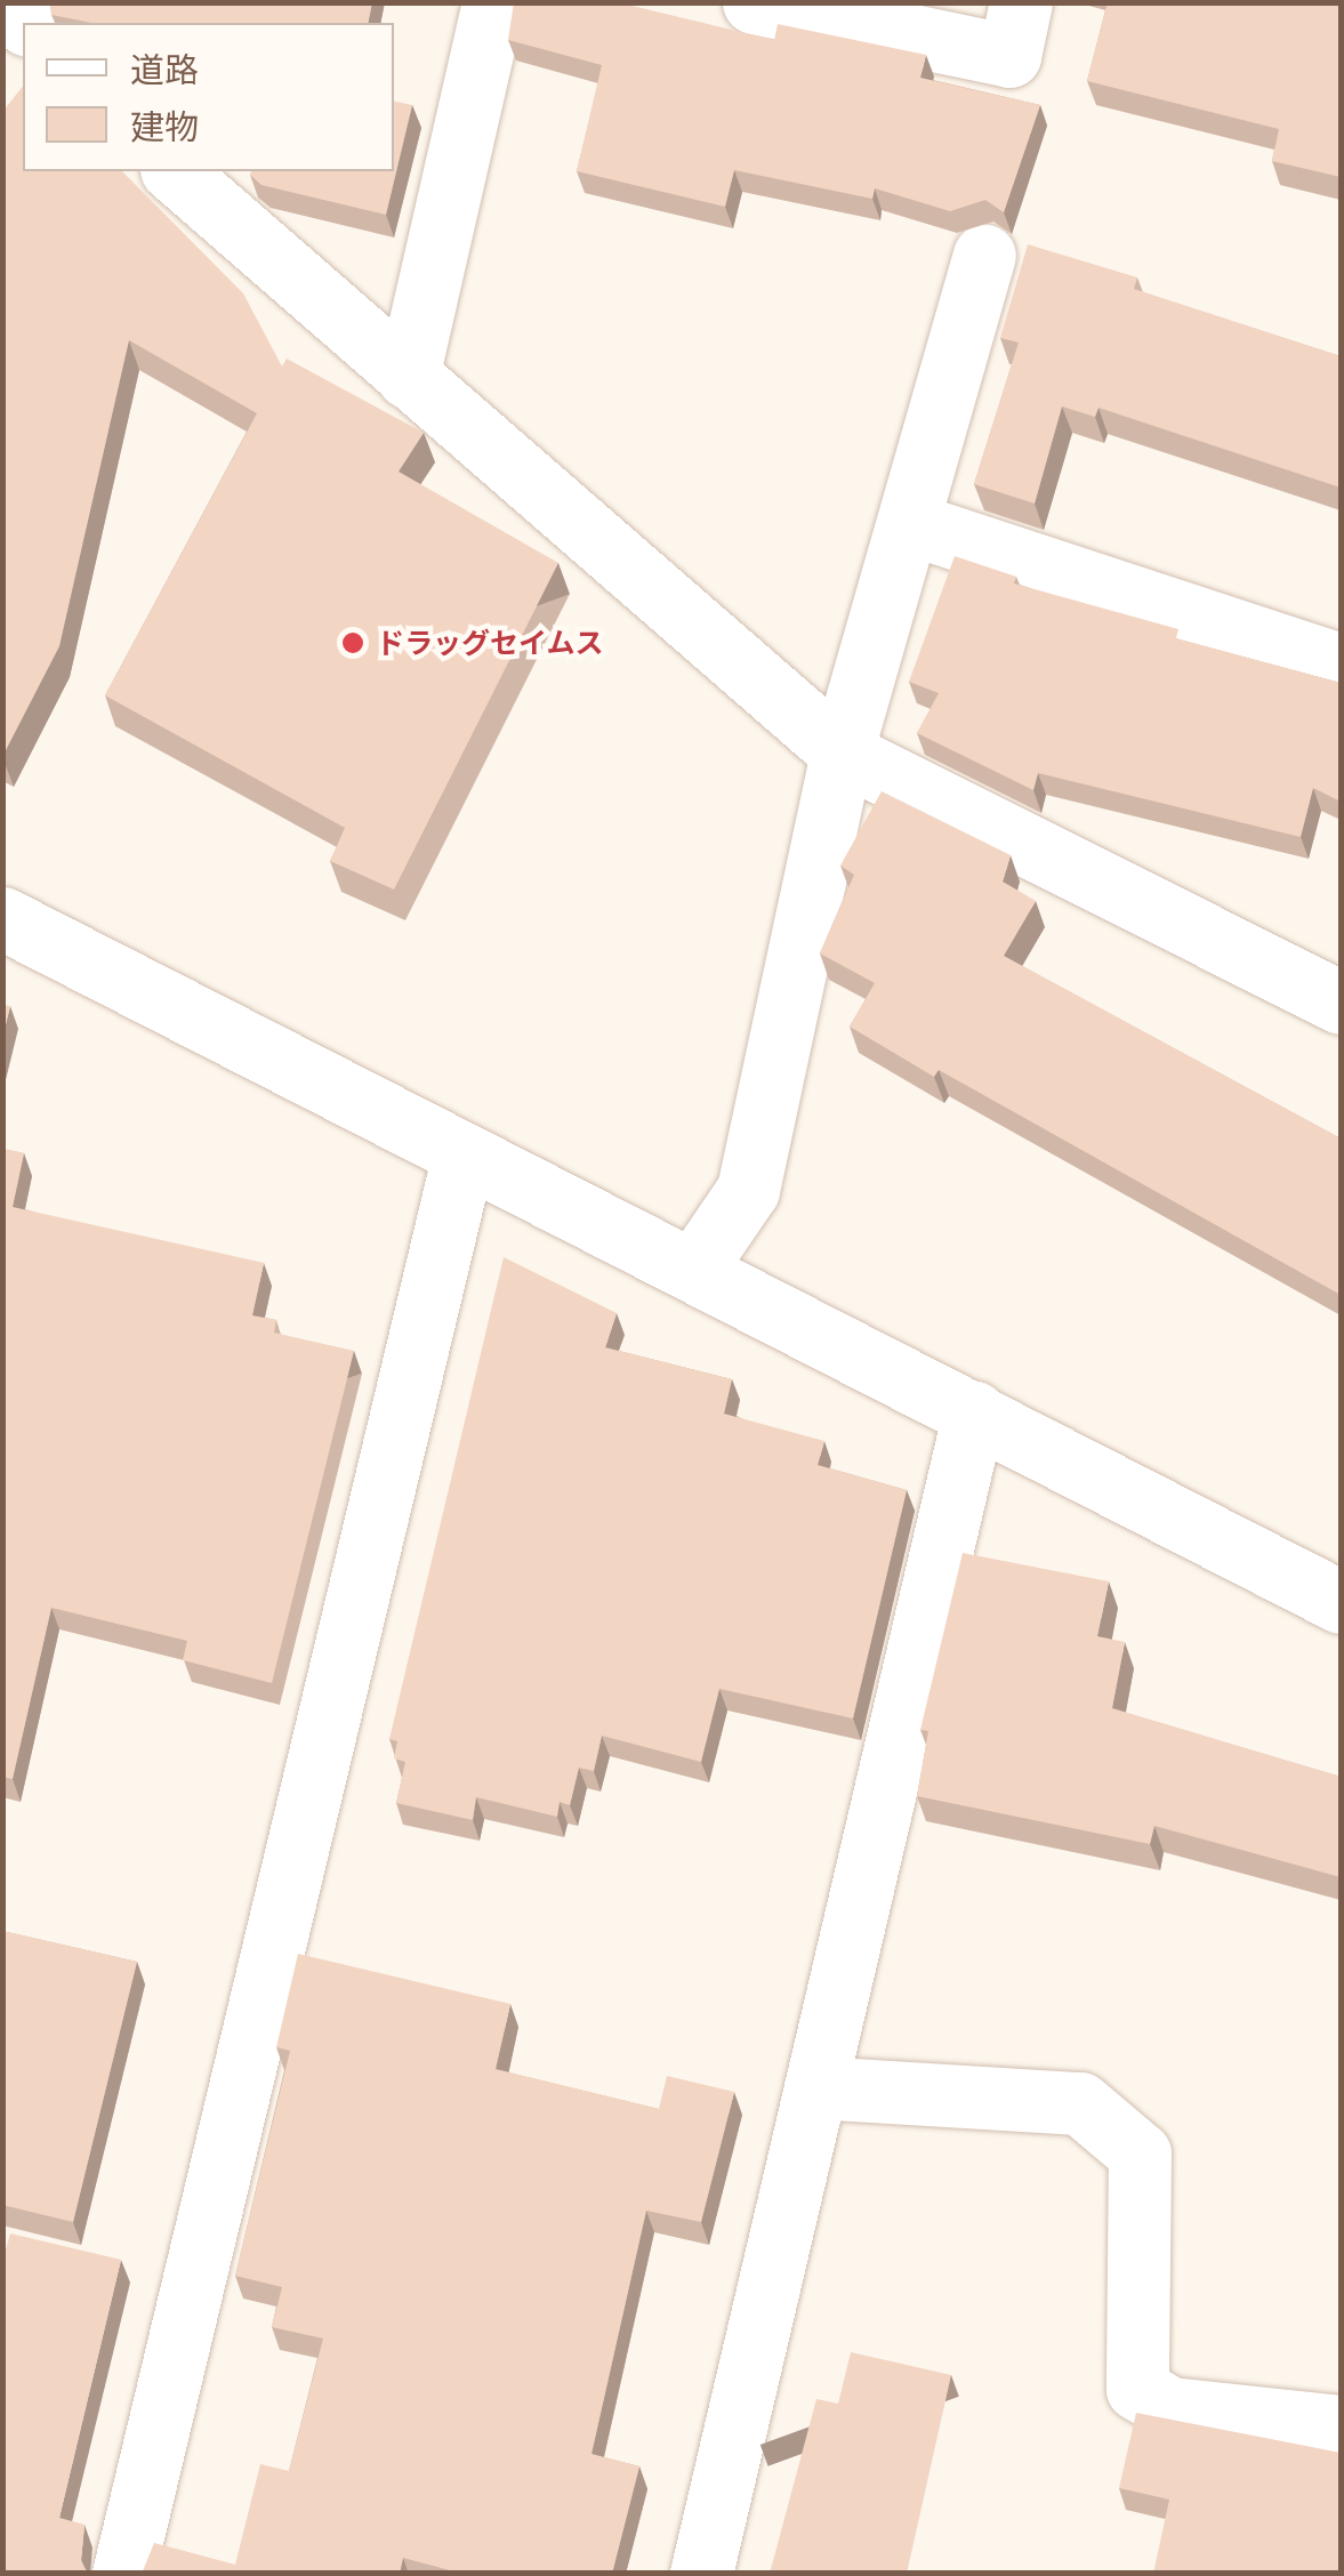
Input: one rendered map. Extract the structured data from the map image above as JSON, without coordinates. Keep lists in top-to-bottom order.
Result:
{
  "places": ["ドラッグセイムス"],
  "legend": ["道路", "建物"]
}
